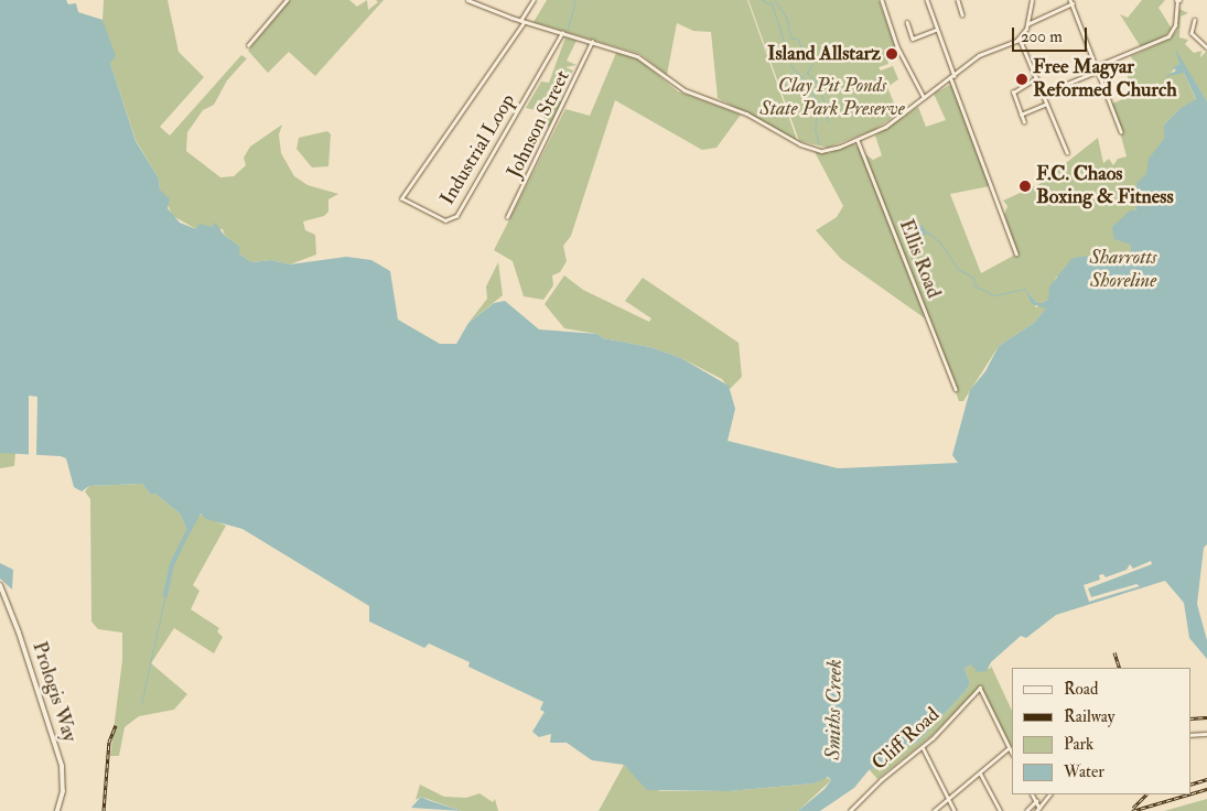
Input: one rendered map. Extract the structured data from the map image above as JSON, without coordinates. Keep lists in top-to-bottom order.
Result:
{
  "streets": {
    "main road": ["Prologis Way"],
    "street": [
      "Johnson Street",
      "Industrial Loop",
      "Ellis Road",
      "Cliff Road"
    ]
  },
  "water": ["Smiths Creek"],
  "parks": ["Clay Pit Ponds State Park Preserve", "Sharrotts Shoreline"],
  "places": ["Island Allstarz", "Free Magyar Reformed Church", "F.C. Chaos Boxing & Fitness"],
  "legend": [
    "Road",
    "Railway",
    "Park",
    "Water"
  ],
  "scale_bar": "200 m"
}
